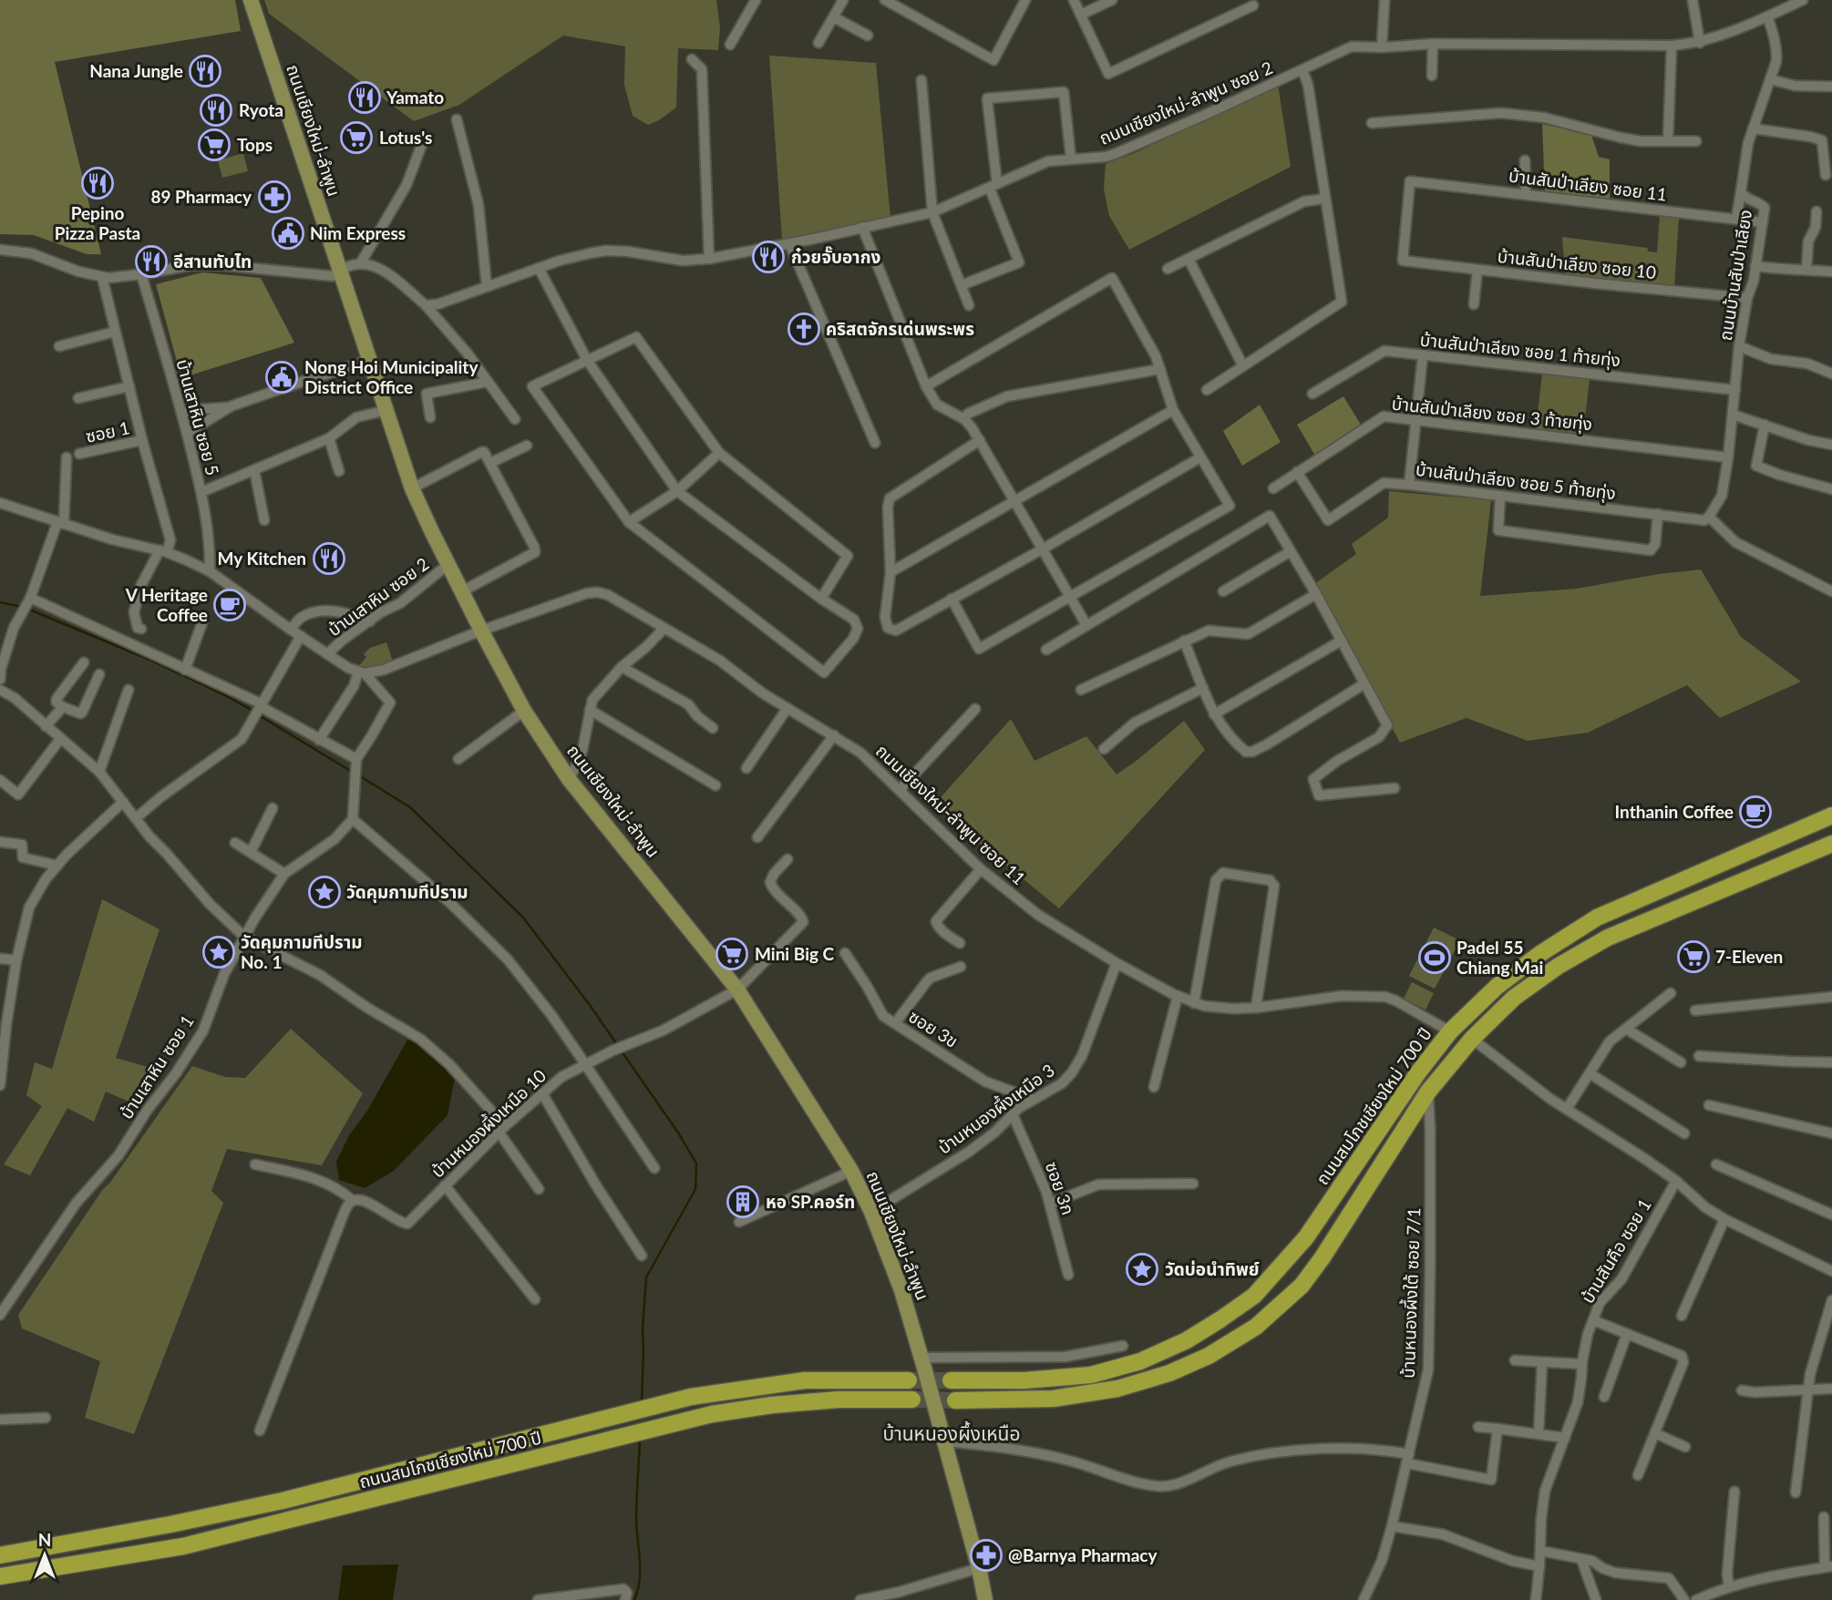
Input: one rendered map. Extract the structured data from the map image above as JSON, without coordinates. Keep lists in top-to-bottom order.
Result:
{
  "streets": {
    "main road": ["ถนนเชียงใหม่-ลำพูน", "ถนนสมโภชเชียงใหม่ 700 ปี"],
    "street": [
      "ถนนเชียงใหม่-ลำพูน ซอย 2",
      "บ้านสันป่าเลียง ซอย 11",
      "บ้านสันป่าเลียง ซอย 10",
      "ถนนบ้านสันป่าเลียง",
      "บ้านสันป่าเลียง ซอย 1 ท้ายทุ่ง",
      "บ้านสันป่าเลียง ซอย 3 ท้ายทุ่ง",
      "บ้านเสาหิน ซอย 5",
      "ซอย 1",
      "บ้านสันป่าเลียง ซอย 5 ท้ายทุ่ง",
      "บ้านเสาหิน ซอย 2",
      "ถนนเชียงใหม่-ลำพูน ซอย 11",
      "ซอย 3ข",
      "บ้านเสาหิน ซอย 1",
      "บ้านหนองผึ้งเหนือ 3",
      "บ้านหนองผึ้งเหนือ 10",
      "ซอย 3ก",
      "บ้านสันคือ ซอย 1",
      "บ้านหนองผึ้งใต้ ซอย 7/1"
    ]
  },
  "crossings": [
    ["ถนนเชียงใหม่-ลำพูน ซอย 2", "ถนนบ้านสันป่าเลียง"],
    ["ถนนเชียงใหม่-ลำพูน", "บ้านเสาหิน ซอย 2"],
    ["ถนนเชียงใหม่-ลำพูน", "ถนนเชียงใหม่-ลำพูน ซอย 11"],
    ["ถนนเชียงใหม่-ลำพูน", "บ้านหนองผึ้งเหนือ 3"],
    ["ถนนเชียงใหม่-ลำพูน", "บ้านหนองผึ้งเหนือ 10"],
    ["บ้านสันป่าเลียง ซอย 11", "บ้านสันป่าเลียง ซอย 10"],
    ["บ้านสันป่าเลียง ซอย 11", "ถนนบ้านสันป่าเลียง"],
    ["บ้านสันป่าเลียง ซอย 10", "ถนนบ้านสันป่าเลียง"],
    ["ถนนบ้านสันป่าเลียง", "บ้านสันป่าเลียง ซอย 1 ท้ายทุ่ง"],
    ["ถนนบ้านสันป่าเลียง", "บ้านสันป่าเลียง ซอย 3 ท้ายทุ่ง"],
    ["ถนนบ้านสันป่าเลียง", "บ้านสันป่าเลียง ซอย 5 ท้ายทุ่ง"],
    ["บ้านสันป่าเลียง ซอย 3 ท้ายทุ่ง", "บ้านสันป่าเลียง ซอย 5 ท้ายทุ่ง"],
    ["ถนนเชียงใหม่-ลำพูน ซอย 11", "ถนนสมโภชเชียงใหม่ 700 ปี"],
    ["ถนนเชียงใหม่-ลำพูน ซอย 11", "บ้านหนองผึ้งเหนือ 3"],
    ["ซอย 3ข", "บ้านหนองผึ้งเหนือ 3"],
    ["ถนนสมโภชเชียงใหม่ 700 ปี", "บ้านหนองผึ้งใต้ ซอย 7/1"],
    ["บ้านหนองผึ้งเหนือ 3", "ซอย 3ก"]
  ],
  "districts": ["บ้านหนองผึ้งเหนือ"],
  "places": {
    "restaurant": [
      "Nana Jungle",
      "Yamato",
      "Ryota",
      "Pepino Pizza Pasta",
      "ก๋วยจั๊บอากง",
      "อีสานทับไท",
      "My Kitchen"
    ],
    "supermarket": [
      "Lotus's",
      "Tops",
      "Mini Big C",
      "7-Eleven"
    ],
    "pharmacy": ["89 Pharmacy", "@Barnya Pharmacy"],
    "public building": ["Nim Express", "Nong Hoi Municipality District Office"],
    "church": ["คริสตจักรเด่นพระพร"],
    "cafe": ["V Heritage Coffee", "Inthanin Coffee"],
    "place": ["วัดคุมกามทีปราม", "วัดคุมกามทีปราม No. 1", "วัดบ่อนำทิพย์"],
    "sports": ["Padel 55 Chiang Mai"],
    "building": ["หอ SP.คอร์ท"]
  },
  "north": "top"
}
